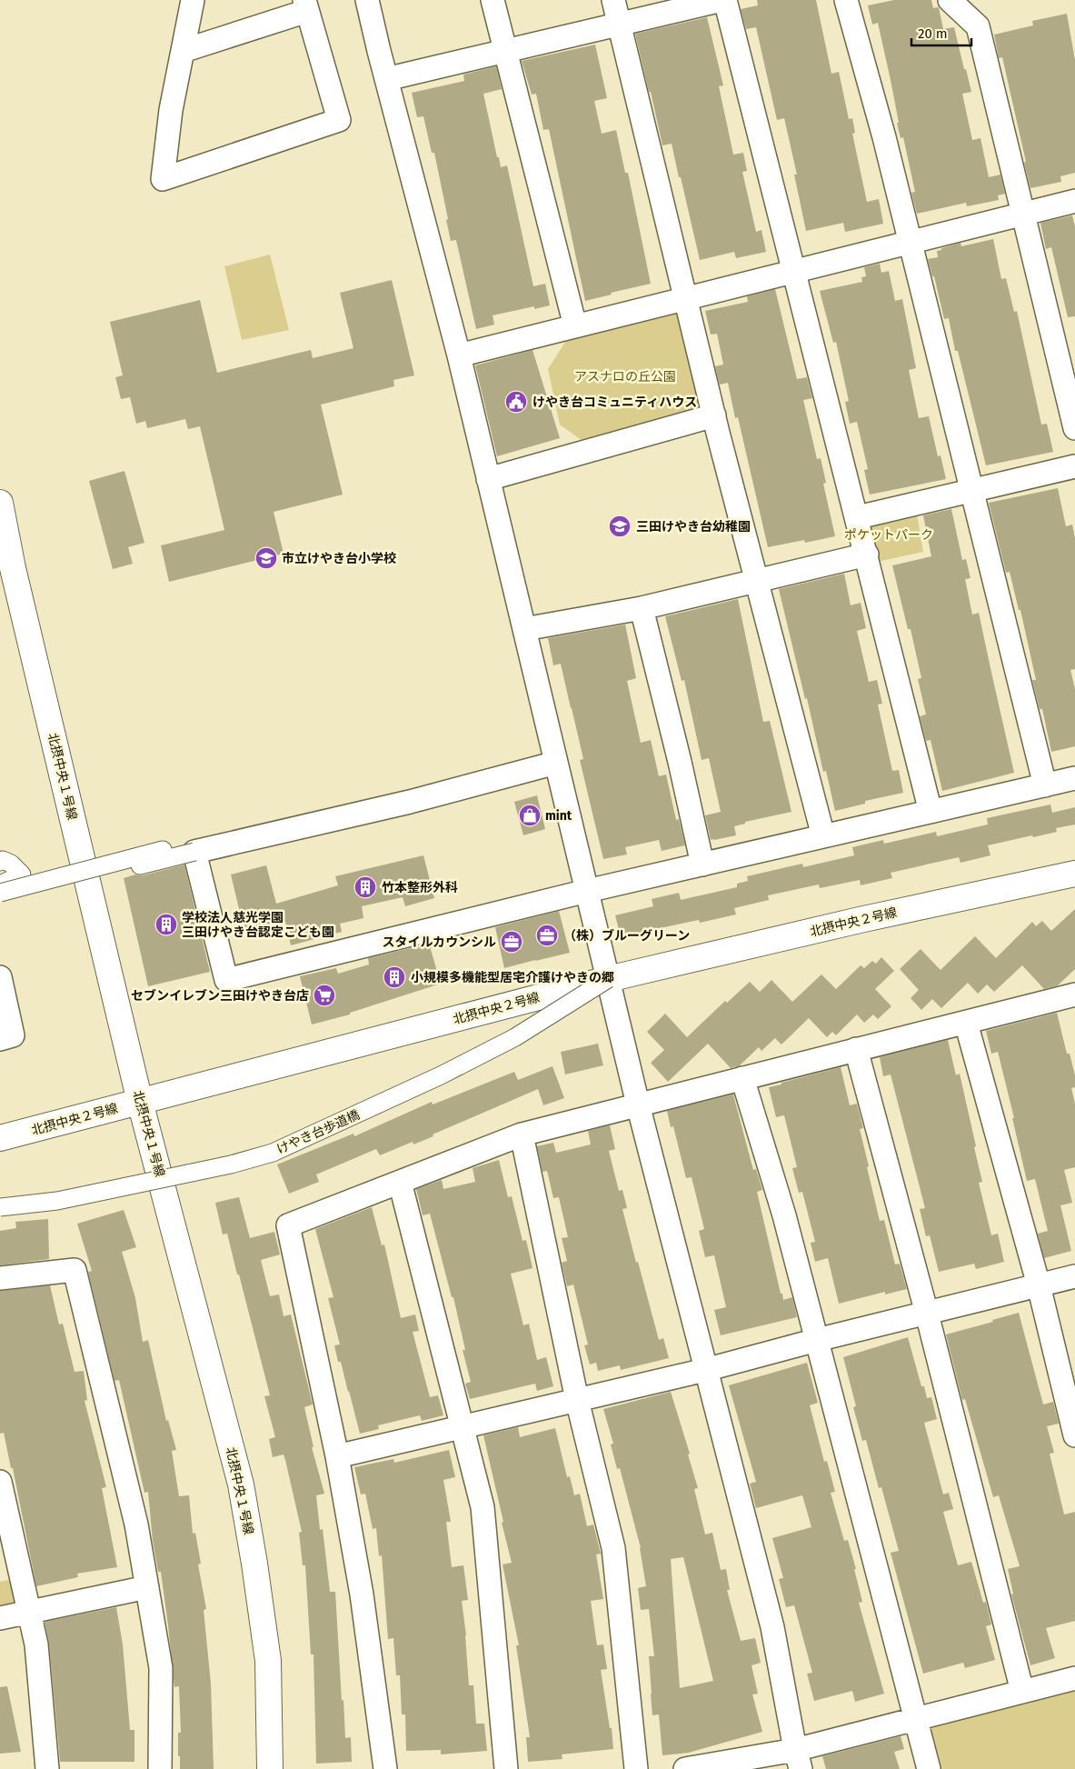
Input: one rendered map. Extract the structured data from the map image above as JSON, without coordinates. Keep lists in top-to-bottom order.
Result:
{
  "streets": {
    "street": ["北摂中央１号線", "北摂中央２号線", "けやき台歩道橋"]
  },
  "crossings": [
    ["北摂中央１号線", "北摂中央２号線"],
    ["北摂中央２号線", "けやき台歩道橋"]
  ],
  "parks": ["アスナロの丘公園", "ポケットパーク"],
  "places": {
    "public building": ["けやき台コミュニティハウス"],
    "school or university": ["三田けやき台幼稚園", "市立けやき台小学校"],
    "shop": ["mint"],
    "building": ["竹本整形外科", "学校法人慈光学園 三田けやき台認定こども園", "小規模多機能型居宅介護けやきの郷"],
    "office": ["（株）ブルーグリーン", "スタイルカウンシル"],
    "supermarket": ["セブンイレブン三田けやき台店"]
  },
  "scale_bar": "20 m"
}
